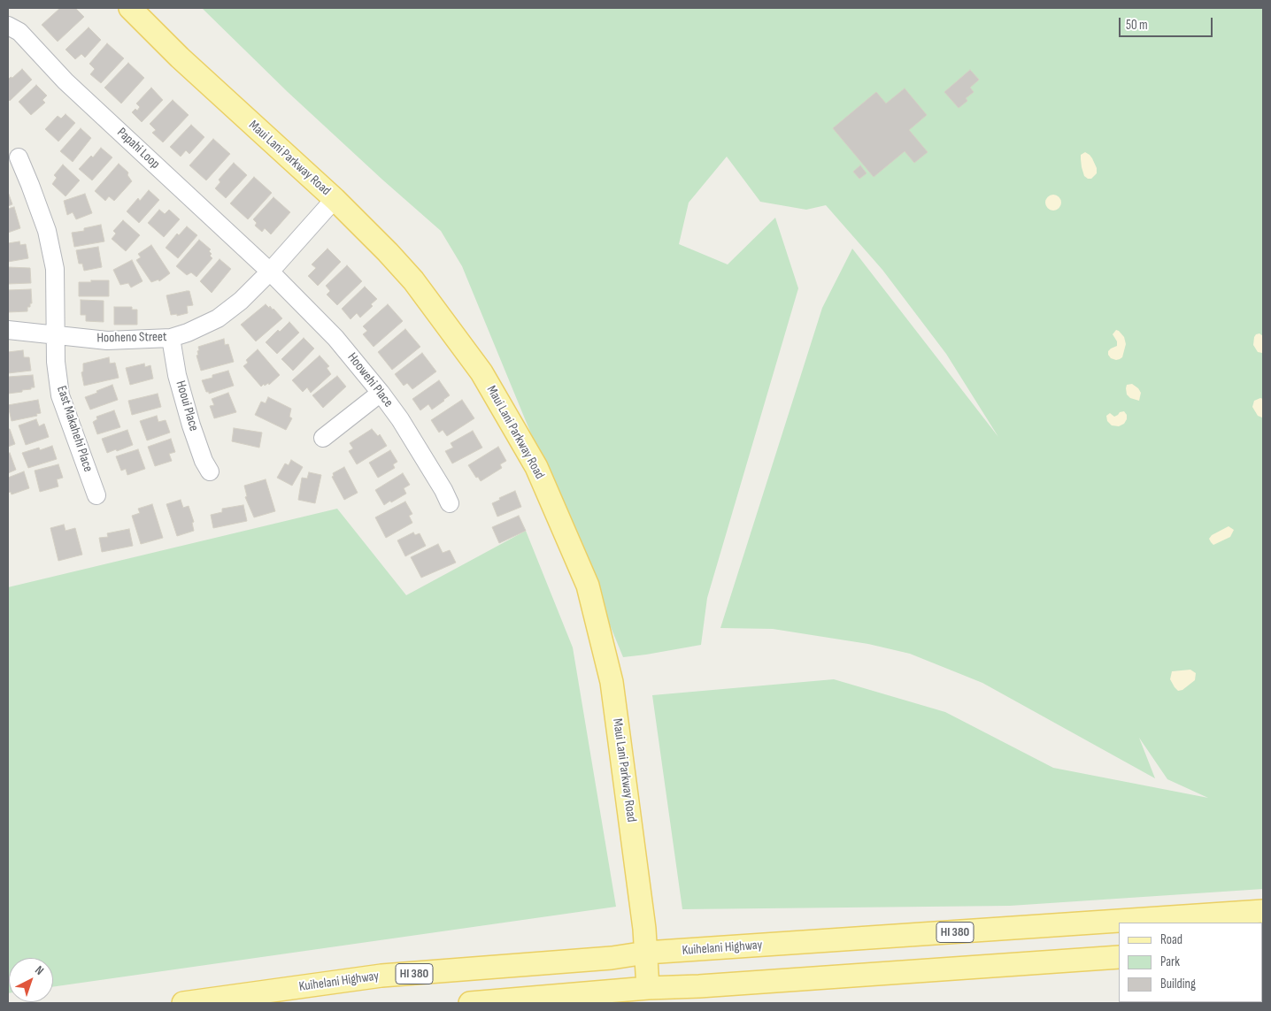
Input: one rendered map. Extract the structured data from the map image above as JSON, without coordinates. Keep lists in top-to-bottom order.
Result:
{
  "streets": {
    "main road": ["Maui Lani Parkway Road", "HI 380", "Kuihelani Highway"],
    "street": [
      "Papahi Loop",
      "Hooheno Street",
      "Hoowehi Place",
      "Hooui Place",
      "East Makahehi Place"
    ]
  },
  "crossings": [
    ["Papahi Loop", "Hooheno Street"],
    ["Papahi Loop", "Hoowehi Place"],
    ["Maui Lani Parkway Road", "Hooheno Street"],
    ["Maui Lani Parkway Road", "Kuihelani Highway"],
    ["Hooheno Street", "Hoowehi Place"],
    ["Hooheno Street", "Hooui Place"],
    ["Hooheno Street", "East Makahehi Place"]
  ],
  "legend": ["Road", "Park", "Building"],
  "scale_bar": "50 m",
  "north": "top right"
}
